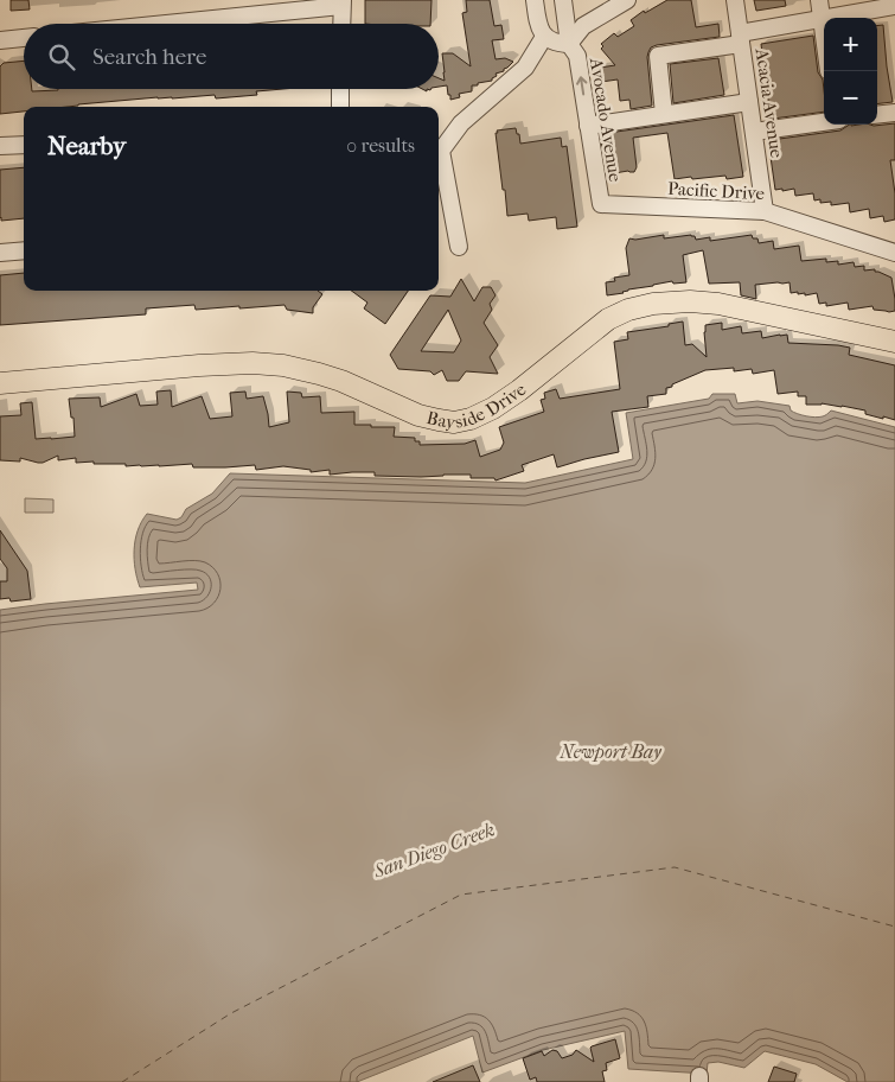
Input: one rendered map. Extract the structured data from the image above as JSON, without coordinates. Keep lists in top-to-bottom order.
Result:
{
  "streets": {
    "main road": ["Bayside Drive"],
    "street": ["Acacia Avenue", "Avocado Avenue", "Pacific Drive"]
  },
  "crossings": [
    ["Acacia Avenue", "Pacific Drive"],
    ["Avocado Avenue", "Pacific Drive"]
  ],
  "one_way": ["Avocado Avenue"],
  "water": ["Newport Bay", "San Diego Creek"],
  "page": {
    "map_buttons": ["+", "−"],
    "search": "Search here",
    "heading": ["Nearby", "0 results"]
  }
}
